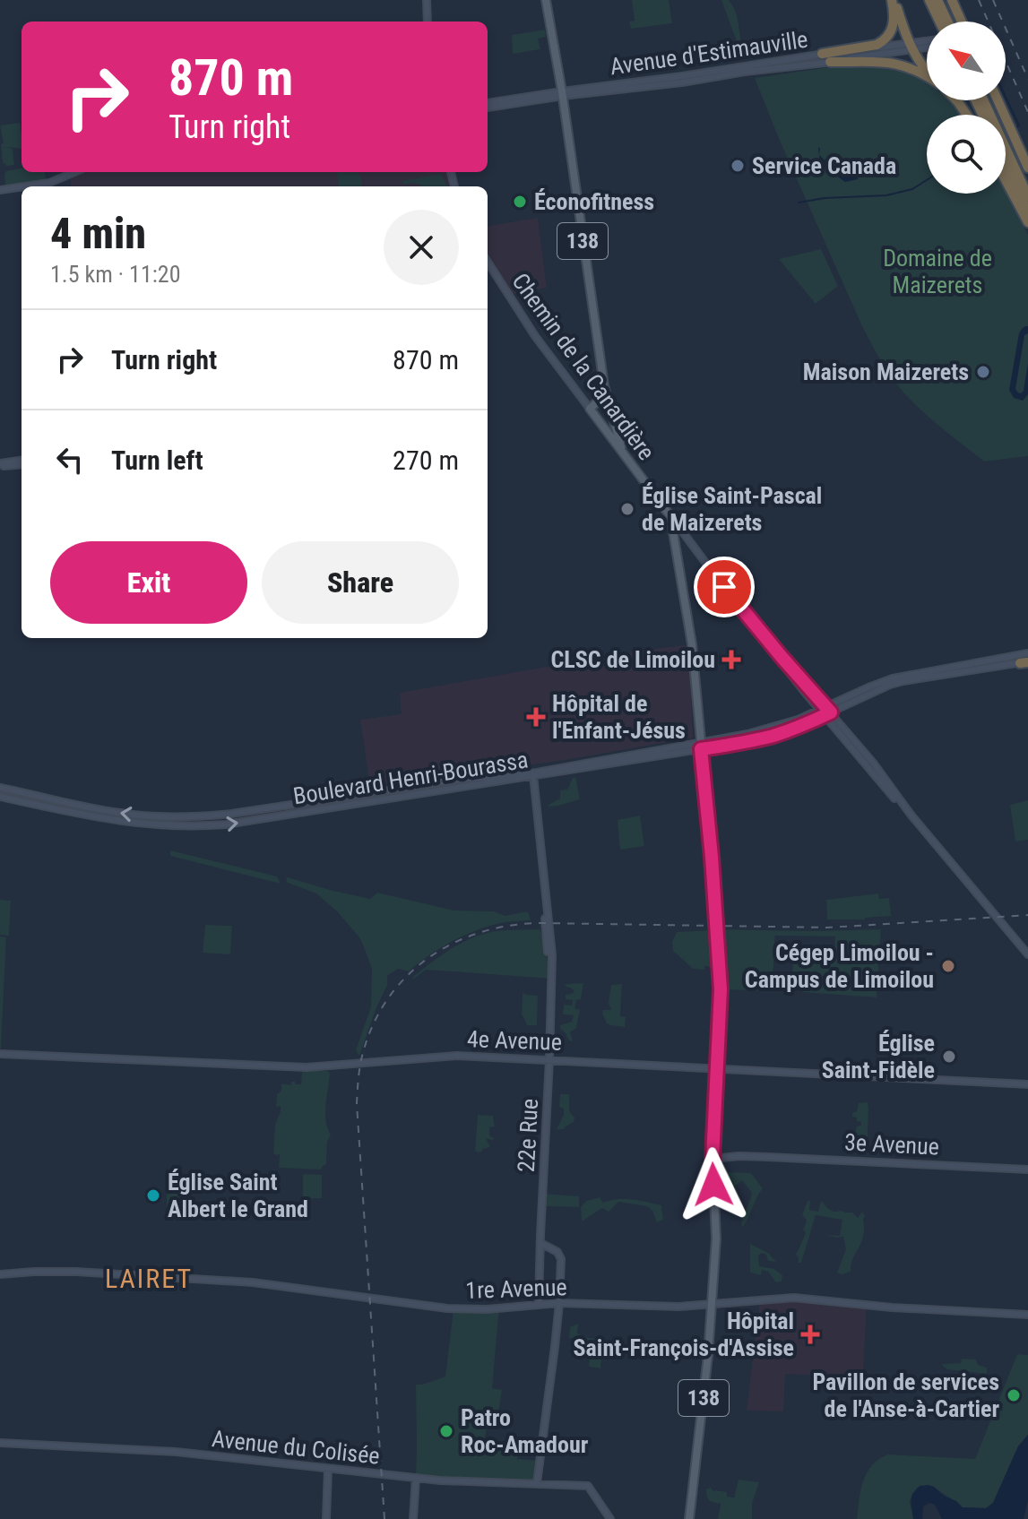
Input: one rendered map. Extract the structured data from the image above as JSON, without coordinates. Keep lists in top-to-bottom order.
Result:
{
  "streets": {
    "main road": ["138", "Chemin de la Canardière"],
    "street": [
      "Avenue d'Estimauville",
      "Boulevard Henri-Bourassa",
      "4e Avenue",
      "22e Rue",
      "3e Avenue",
      "1re Avenue",
      "Avenue du Colisée"
    ]
  },
  "crossings": [
    ["Avenue d'Estimauville", "138"],
    ["138", "Chemin de la Canardière"],
    ["138", "Boulevard Henri-Bourassa"],
    ["138", "4e Avenue"],
    ["138", "3e Avenue"],
    ["138", "1re Avenue"],
    ["Chemin de la Canardière", "Boulevard Henri-Bourassa"],
    ["Boulevard Henri-Bourassa", "22e Rue"],
    ["4e Avenue", "22e Rue"],
    ["22e Rue", "1re Avenue"]
  ],
  "districts": ["LAIRET"],
  "parks": ["Domaine de Maizerets"],
  "places": {
    "other": [
      "Service Canada",
      "Éconofitness",
      "Maison Maizerets",
      "Église Saint-Pascal de Maizerets",
      "Cégep Limoilou - Campus de Limoilou",
      "Église Saint-Fidèle",
      "Église Saint Albert le Grand",
      "Pavillon de services de l'Anse-à-Cartier",
      "Patro Roc-Amadour"
    ],
    "health": ["CLSC de Limoilou", "Hôpital de l'Enfant-Jésus", "Hôpital Saint-François-d'Assise"]
  },
  "north": "top left",
  "page": {
    "turn": ["870 m", "Turn right"],
    "heading": ["4 min", "1.5 km · 11:20"],
    "list": [
      {
        "name": "Turn right",
        "value": "870 m"
      },
      {
        "name": "Turn left",
        "value": "270 m"
      }
    ],
    "buttons": ["Exit", "Share"]
  }
}
